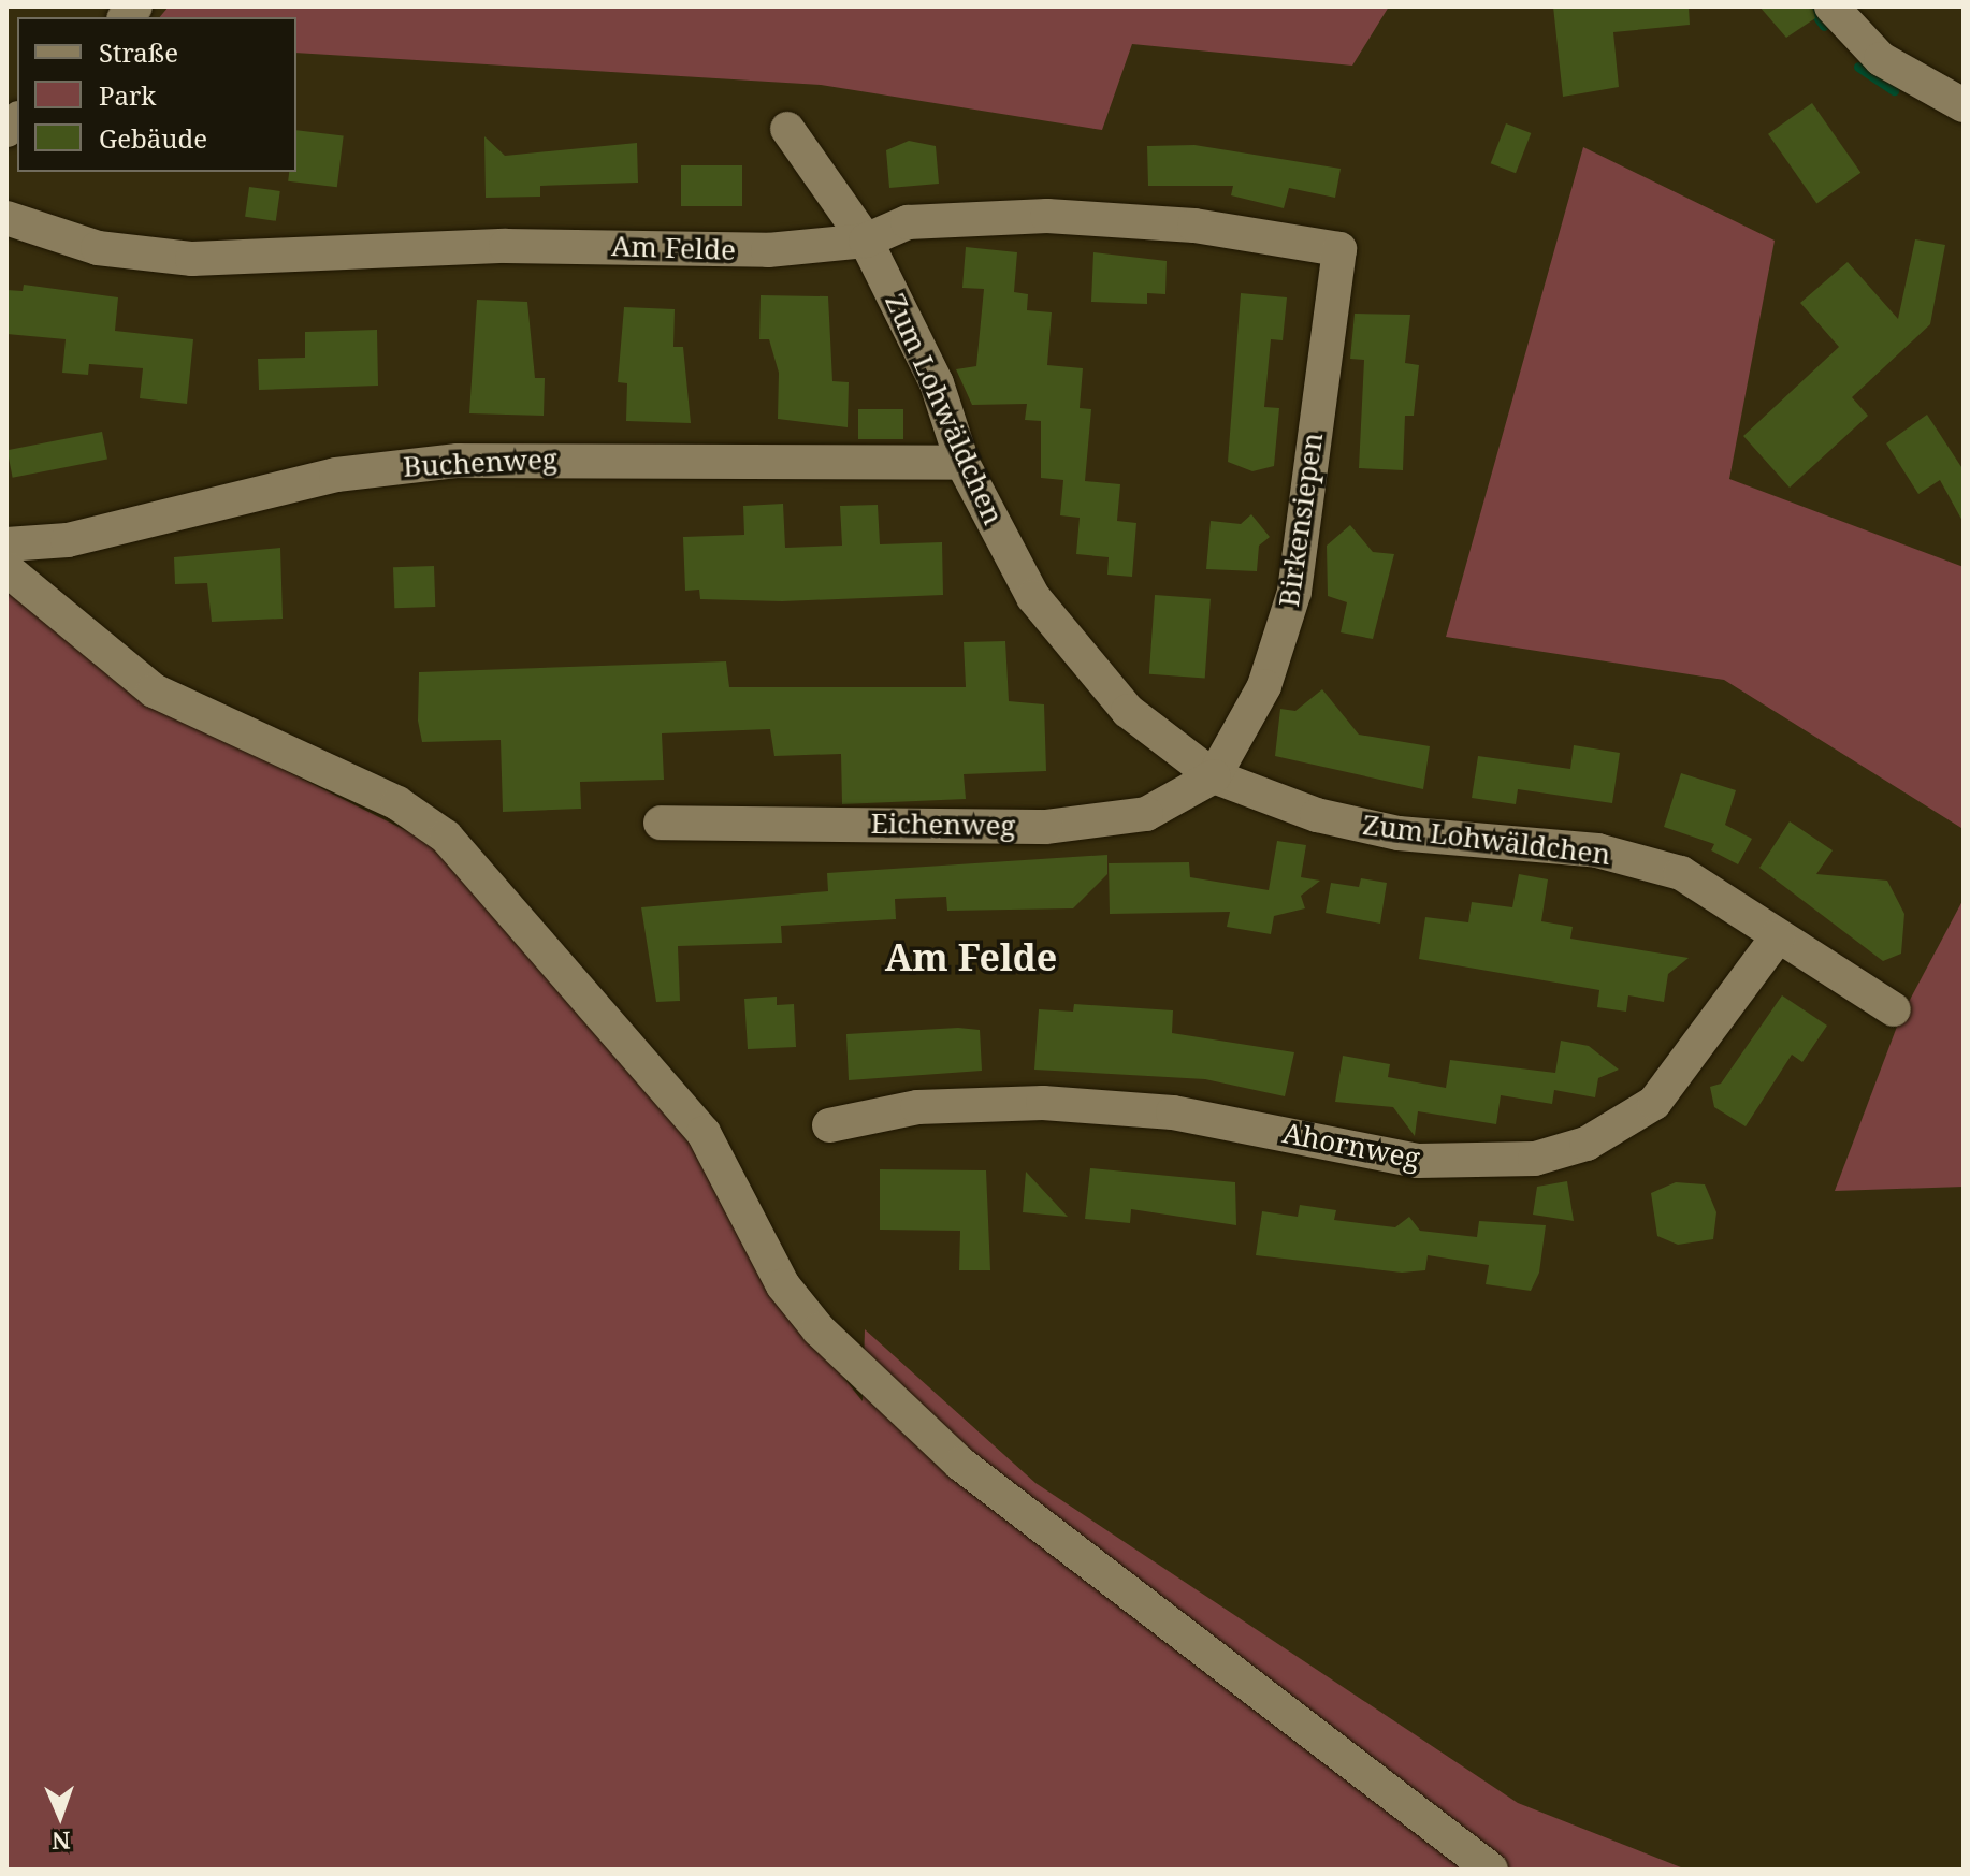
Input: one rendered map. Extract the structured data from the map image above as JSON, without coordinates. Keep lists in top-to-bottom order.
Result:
{
  "streets": {
    "street": [
      "Am Felde",
      "Zum Lohwäldchen",
      "Buchenweg",
      "Birkensiepen",
      "Eichenweg",
      "Ahornweg"
    ]
  },
  "crossings": [
    ["Am Felde", "Zum Lohwäldchen"],
    ["Am Felde", "Birkensiepen"],
    ["Zum Lohwäldchen", "Buchenweg"],
    ["Zum Lohwäldchen", "Birkensiepen"],
    ["Zum Lohwäldchen", "Eichenweg"],
    ["Zum Lohwäldchen", "Ahornweg"],
    ["Birkensiepen", "Eichenweg"]
  ],
  "districts": ["Am Felde"],
  "legend": ["Straße", "Park", "Gebäude"],
  "north": "bottom"
}
